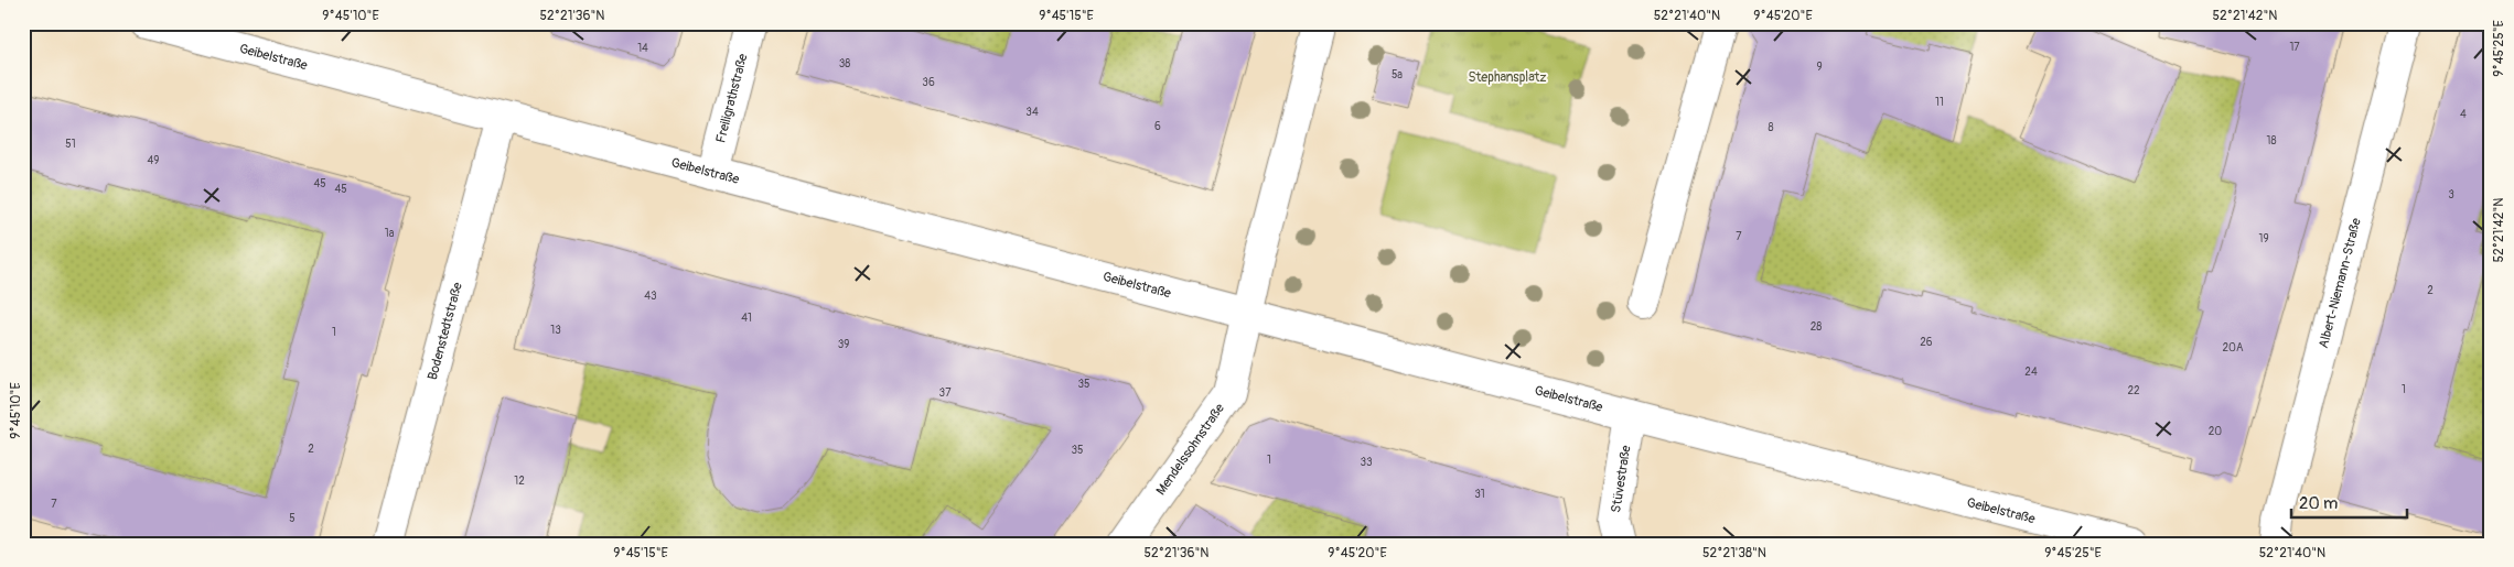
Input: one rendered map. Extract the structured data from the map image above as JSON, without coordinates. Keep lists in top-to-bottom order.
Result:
{
  "streets": {
    "street": [
      "Geibelstraße",
      "Freiligrathstraße",
      "Albert-Niemann-Straße",
      "Bodenstedtstraße",
      "Mendelssohnstraße",
      "Stüvestraße"
    ]
  },
  "crossings": [
    ["Geibelstraße", "Freiligrathstraße"],
    ["Geibelstraße", "Bodenstedtstraße"],
    ["Geibelstraße", "Mendelssohnstraße"],
    ["Geibelstraße", "Stüvestraße"]
  ],
  "parks": ["Stephansplatz"],
  "house_numbers": [
    "17",
    "14",
    "38",
    "9",
    "5a",
    "36",
    "11",
    "34",
    "4",
    "6",
    "8",
    "18",
    "51",
    "49",
    "45",
    "45",
    "3",
    "1a",
    "7",
    "19",
    "2",
    "43",
    "41",
    "28",
    "13",
    "1",
    "26",
    "39",
    "20A",
    "24",
    "35",
    "1",
    "22",
    "37",
    "20",
    "2",
    "35",
    "1",
    "33",
    "12",
    "31",
    "7",
    "5"
  ],
  "scale_bar": "20 m",
  "coordinates": [
    "9°45'10\"E",
    "52°21'36\"N",
    "9°45'15\"E",
    "52°21'40\"N",
    "9°45'20\"E",
    "52°21'42\"N",
    "9°45'25\"E",
    "52°21'38\"N"
  ]
}
